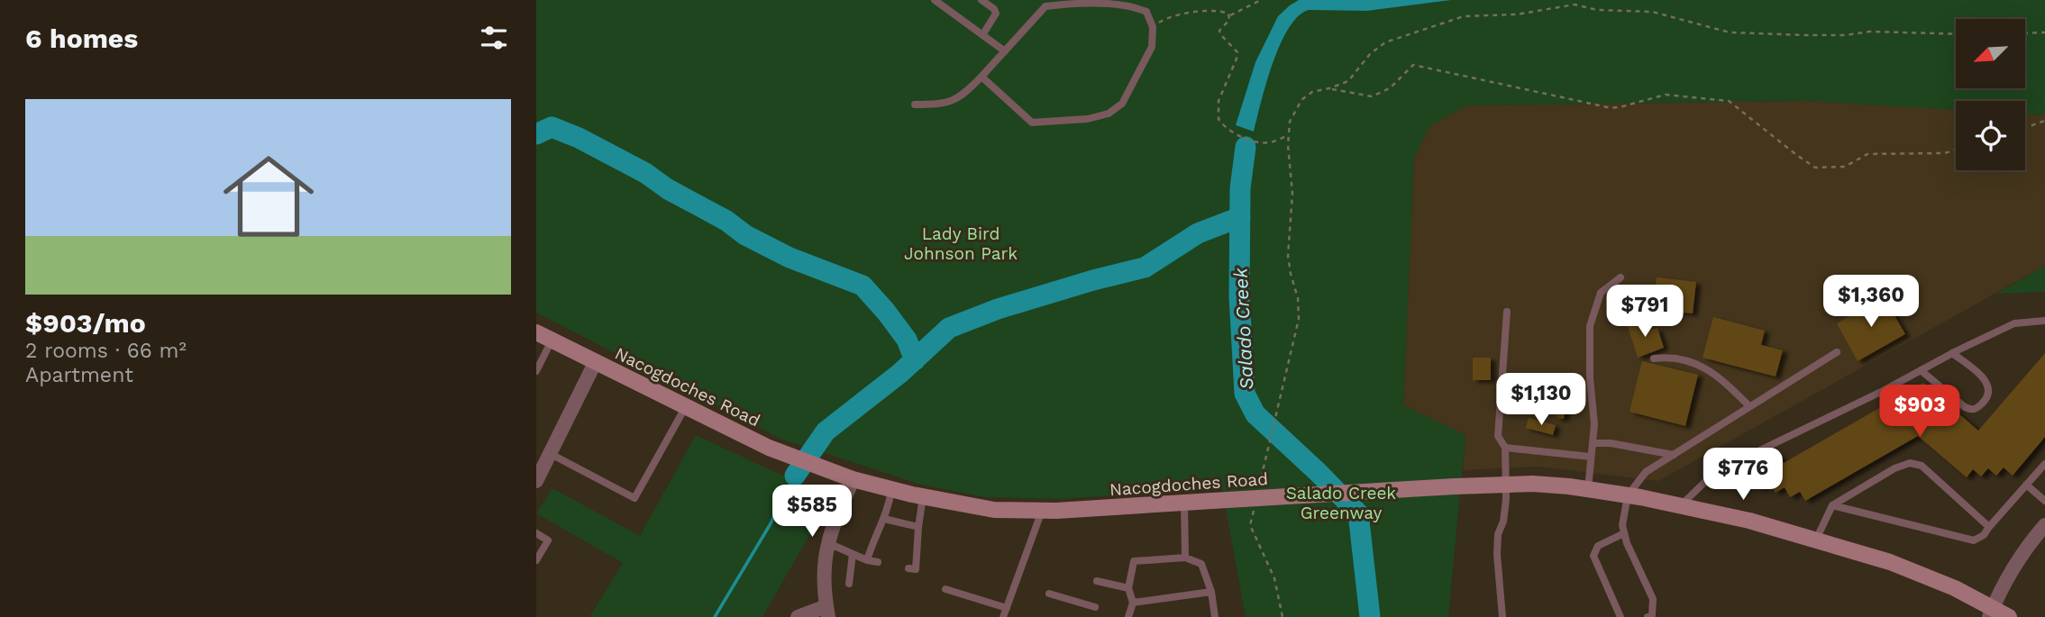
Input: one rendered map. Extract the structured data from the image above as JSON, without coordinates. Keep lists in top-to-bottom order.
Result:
{
  "streets": {
    "main road": ["Nacogdoches Road"]
  },
  "water": ["Salado Creek"],
  "parks": ["Lady Bird Johnson Park", "Salado Creek Greenway"],
  "north": "bottom left",
  "page": {
    "heading": "6 homes",
    "list": [
      {
        "name": "$903/mo",
        "note": "2 rooms · 66 m² · Apartment"
      }
    ],
    "price": [
      "$1,360",
      "$791",
      "$1,130",
      "$903",
      "$776",
      "$585"
    ]
  }
}
